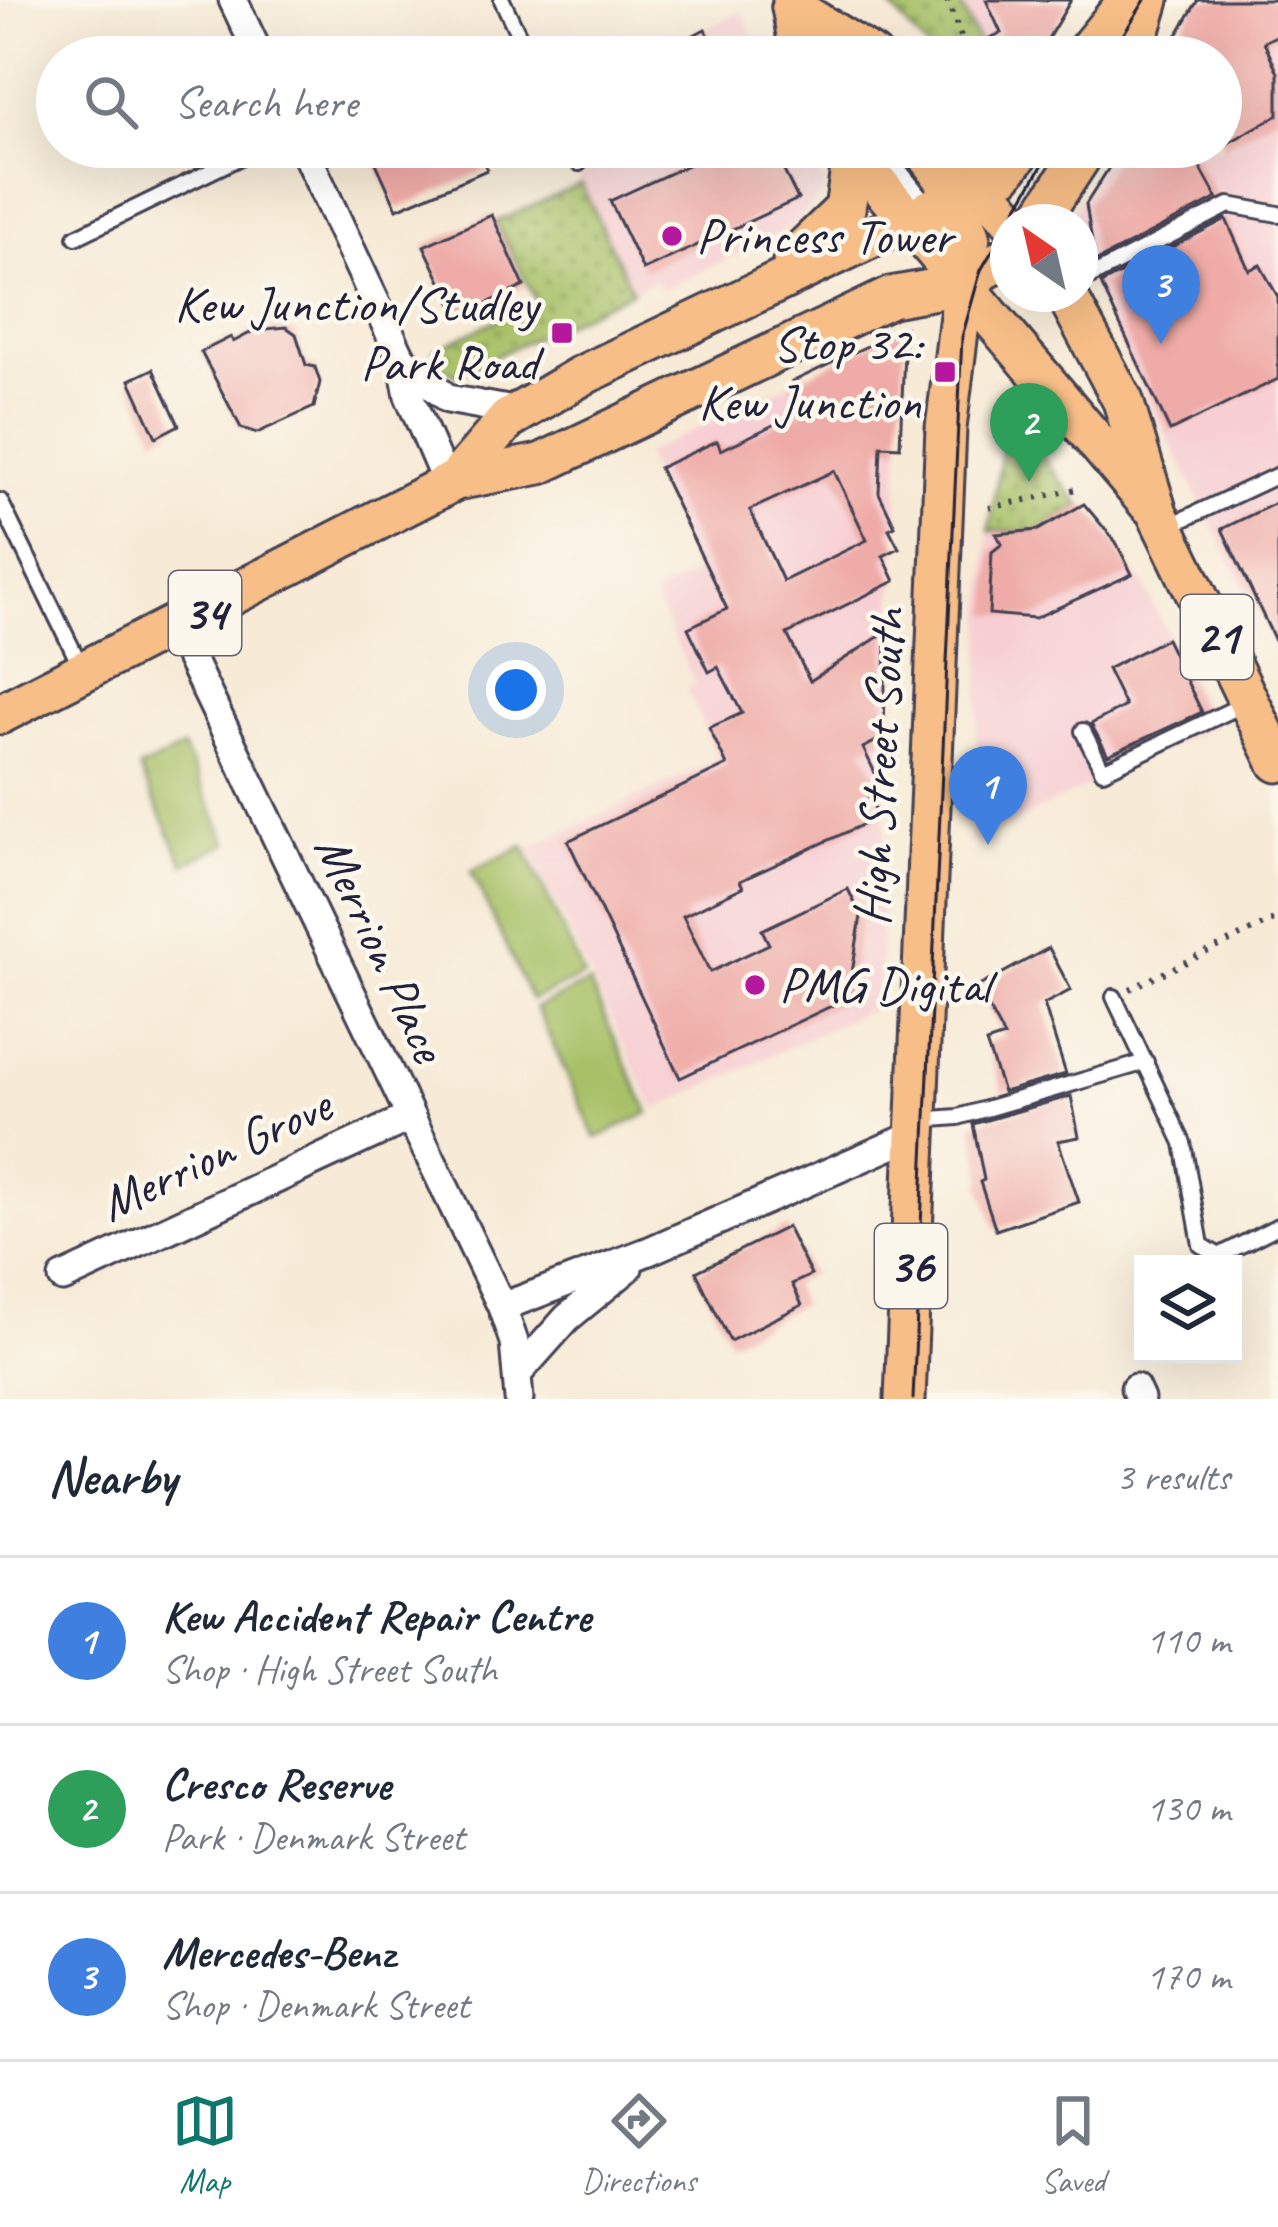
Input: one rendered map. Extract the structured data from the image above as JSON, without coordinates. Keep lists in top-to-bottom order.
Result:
{
  "streets": {
    "main road": [
      "34",
      "21",
      "High Street South",
      "36"
    ],
    "street": ["Merrion Place", "Merrion Grove"]
  },
  "crossings": [
    ["34", "21"],
    ["34", "High Street South"],
    ["34", "Merrion Place"],
    ["21", "High Street South"],
    ["Merrion Place", "Merrion Grove"]
  ],
  "places": {
    "other": ["Princess Tower", "PMG Digital"],
    "transit": ["Kew Junction/Studley Park Road", "Stop 32: Kew Junction"]
  },
  "north": "top left",
  "page": {
    "search": "Search here",
    "pins": ["3", "2", "1"],
    "heading": ["Nearby", "3 results"],
    "list": [
      {
        "mark": "1",
        "name": "Kew Accident Repair Centre",
        "note": "Shop · High Street South",
        "value": "110 m"
      },
      {
        "mark": "2",
        "name": "Cresco Reserve",
        "note": "Park · Denmark Street",
        "value": "130 m"
      },
      {
        "mark": "3",
        "name": "Mercedes-Benz",
        "note": "Shop · Denmark Street",
        "value": "170 m"
      }
    ],
    "nav": ["Map", "Directions", "Saved"]
  }
}
